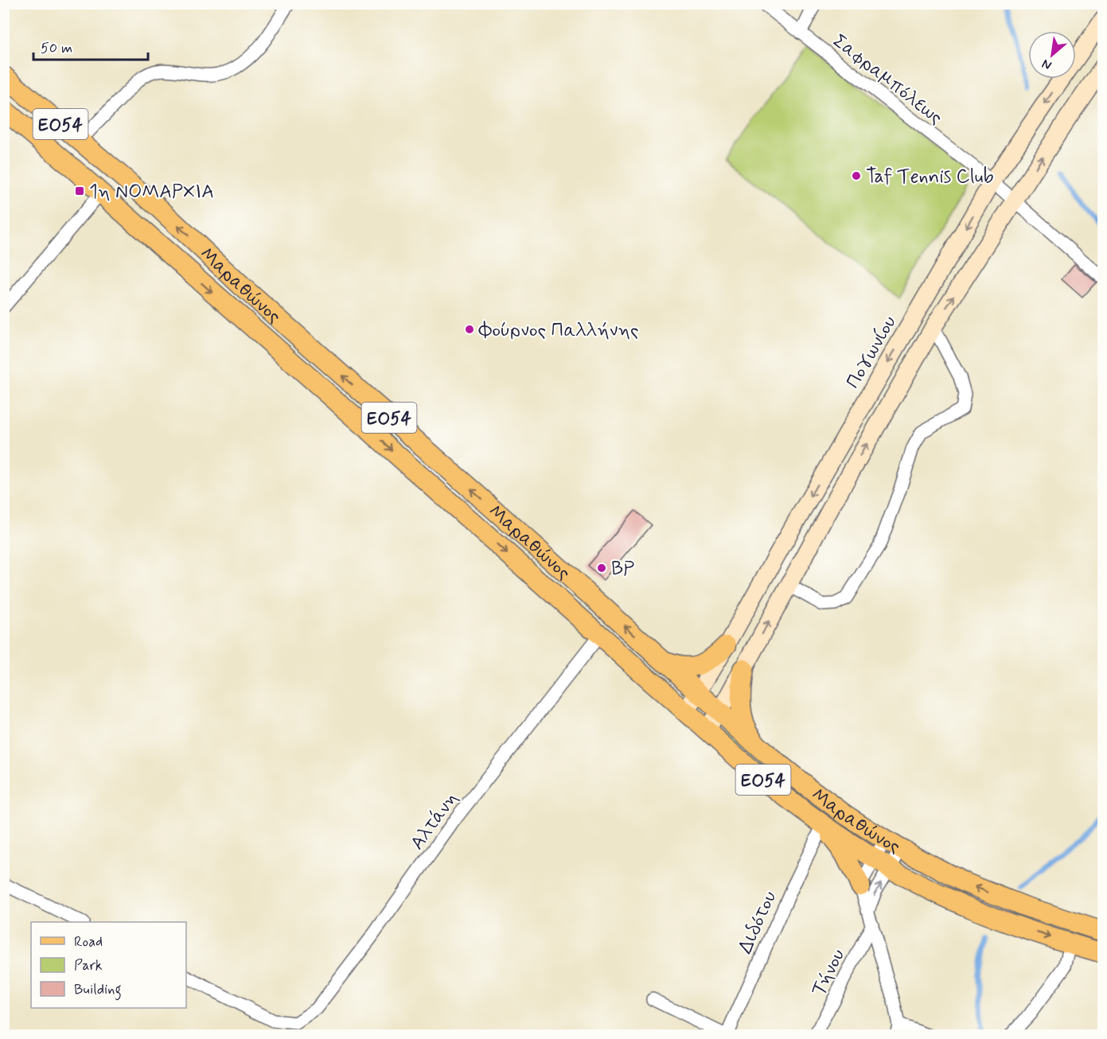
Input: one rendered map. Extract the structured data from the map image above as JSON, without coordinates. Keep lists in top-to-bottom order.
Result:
{
  "streets": {
    "main road": ["ΕΟ54", "Μαραθώνος", "Πογωνίου"],
    "street": [
      "Σαφραμπόλεως",
      "Αλτάνη",
      "Διδότου",
      "Τήνου"
    ]
  },
  "crossings": [
    ["Σαφραμπόλεως", "Πογωνίου"],
    ["Μαραθώνος", "Πογωνίου"],
    ["Μαραθώνος", "Αλτάνη"],
    ["Μαραθώνος", "Διδότου"]
  ],
  "places": {
    "other": ["Taf Tennis Club", "Φούρνος Παλλήνης", "BP"],
    "transit": ["1η ΝΟΜΑΡΧΙΑ"]
  },
  "legend": ["Road", "Park", "Building"],
  "scale_bar": "50 m",
  "north": "bottom left"
}
